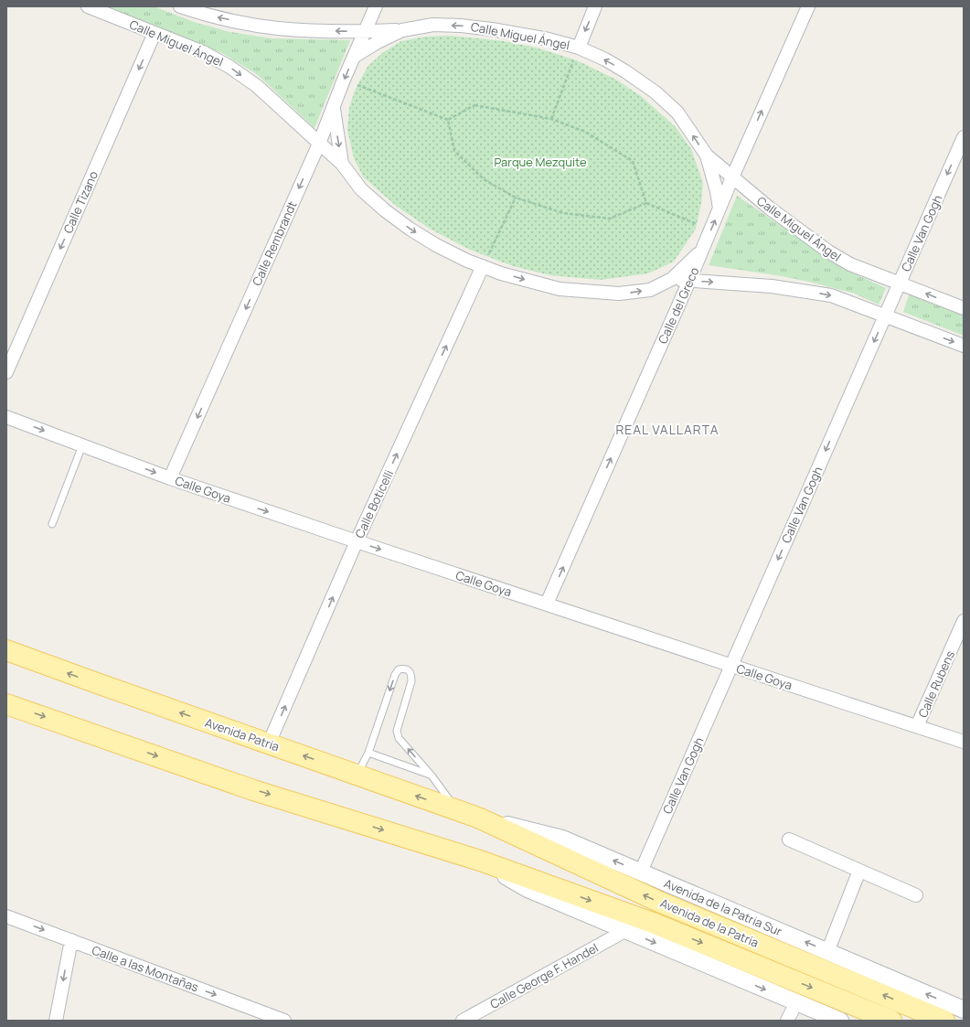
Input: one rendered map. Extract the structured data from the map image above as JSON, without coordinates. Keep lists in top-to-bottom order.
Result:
{
  "streets": {
    "main road": ["Avenida Patria", "Avenida de la Patria"],
    "street": [
      "Calle Miguel Ángel",
      "Calle Tizano",
      "Calle Van Gogh",
      "Calle Rembrandt",
      "Calle del Greco",
      "Calle Goya",
      "Calle Boticelli",
      "Calle Rubens",
      "Avenida de la Patria Sur",
      "Calle a las Montañas",
      "Calle George F. Handel"
    ]
  },
  "crossings": [
    ["Calle Miguel Ángel", "Calle Tizano"],
    ["Calle Miguel Ángel", "Calle Van Gogh"],
    ["Calle Miguel Ángel", "Calle Rembrandt"],
    ["Calle Miguel Ángel", "Calle del Greco"],
    ["Calle Miguel Ángel", "Calle Boticelli"],
    ["Calle Van Gogh", "Calle Goya"],
    ["Calle Van Gogh", "Avenida de la Patria Sur"],
    ["Calle Rembrandt", "Calle Goya"],
    ["Calle del Greco", "Calle Goya"],
    ["Calle Goya", "Calle Boticelli"],
    ["Calle Goya", "Calle Rubens"],
    ["Calle Boticelli", "Avenida Patria"],
    ["Avenida Patria", "Avenida de la Patria Sur"],
    ["Avenida Patria", "Avenida de la Patria"],
    ["Avenida de la Patria Sur", "Avenida de la Patria"]
  ],
  "one_way": [
    "Calle Tizano",
    "Calle Van Gogh",
    "Calle Rembrandt",
    "Calle del Greco",
    "Calle Goya",
    "Calle Boticelli",
    "Calle a las Montañas"
  ],
  "districts": ["REAL VALLARTA"],
  "parks": ["Parque Mezquite"]
}
